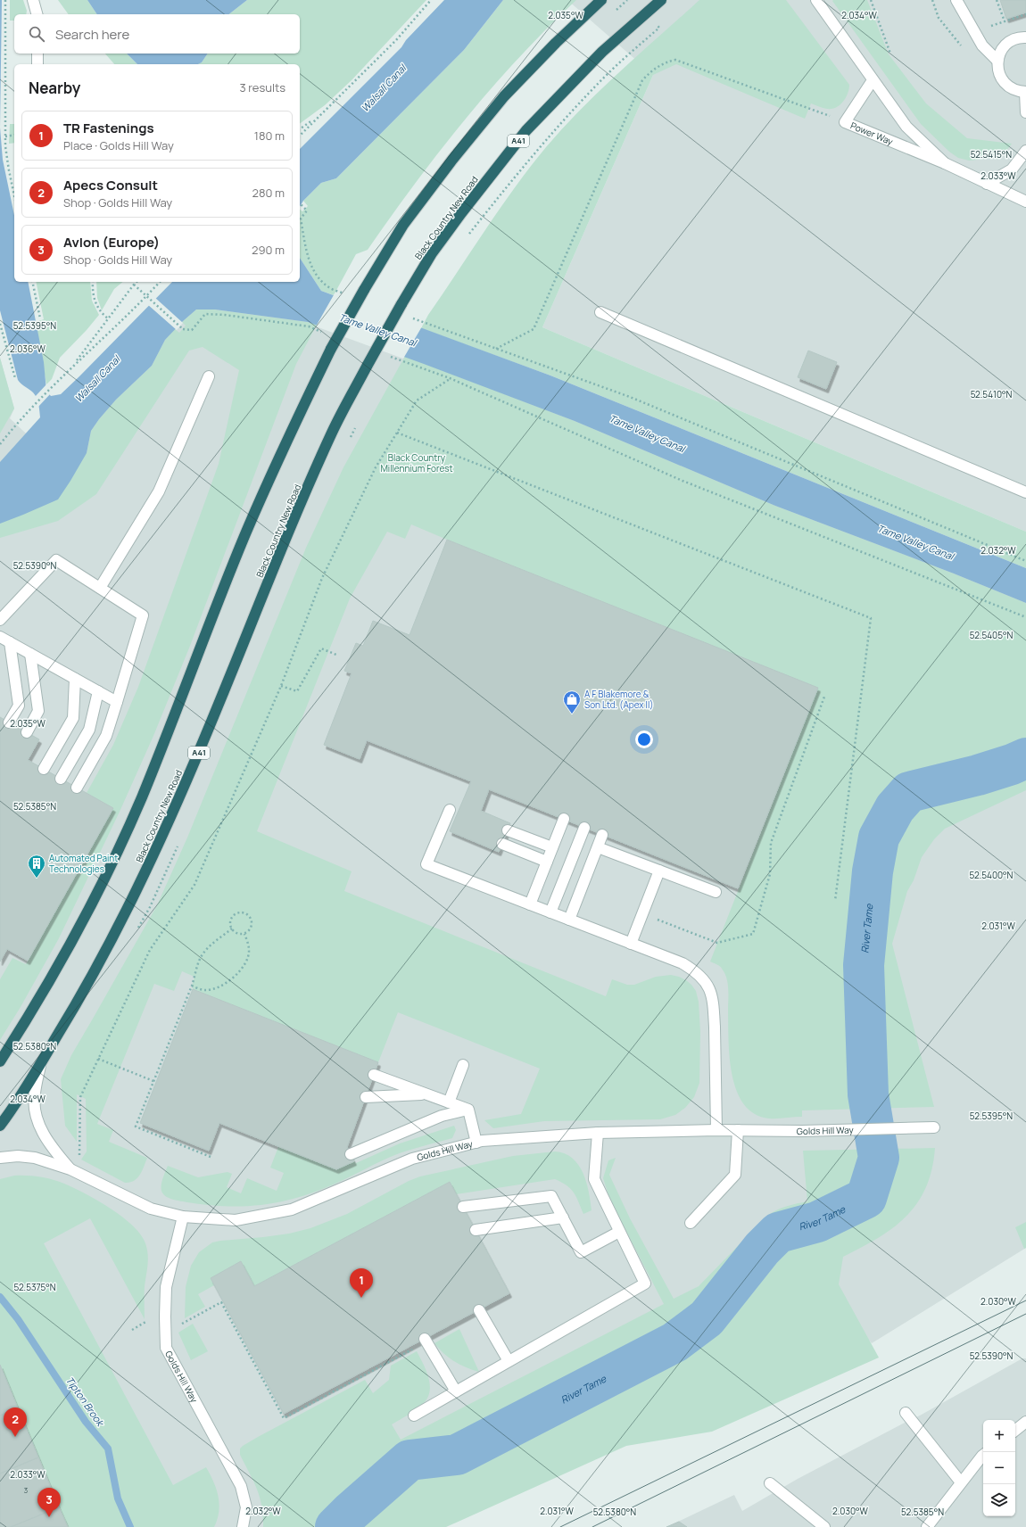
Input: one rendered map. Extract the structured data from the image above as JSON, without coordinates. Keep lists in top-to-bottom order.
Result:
{
  "streets": {
    "highway": ["A41", "Black Country New Road"],
    "street": ["Power Way", "Golds Hill Way"]
  },
  "crossings": [
    ["Black Country New Road", "Golds Hill Way"]
  ],
  "water": [
    "Walsall Canal",
    "Tame Valley Canal",
    "River Tame",
    "Tipton Brook"
  ],
  "parks": ["Black Country Millennium Forest"],
  "places": {
    "shop": ["A F Blakemore & Son Ltd. (Apex II)"],
    "building": ["Automated Paint Technologies"]
  },
  "house_numbers": ["3"],
  "page": {
    "search": "Search here",
    "heading": ["Nearby", "3 results"],
    "list": [
      {
        "mark": "1",
        "name": "TR Fastenings",
        "note": "Place · Golds Hill Way",
        "value": "180 m"
      },
      {
        "mark": "2",
        "name": "Apecs Consult",
        "note": "Shop · Golds Hill Way",
        "value": "280 m"
      },
      {
        "mark": "3",
        "name": "Avlon (Europe)",
        "note": "Shop · Golds Hill Way",
        "value": "290 m"
      }
    ],
    "pins": ["1", "2", "3"],
    "map_buttons": ["+", "−"]
  },
  "coordinates": [
    "2.034°W",
    "2.035°W",
    "52.5415°N",
    "2.033°W",
    "52.5395°N",
    "2.036°W",
    "52.5410°N",
    "2.032°W",
    "52.5390°N",
    "52.5405°N",
    "52.5385°N",
    "52.5400°N",
    "2.031°W",
    "52.5380°N",
    "52.5375°N",
    "2.030°W"
  ]
}
